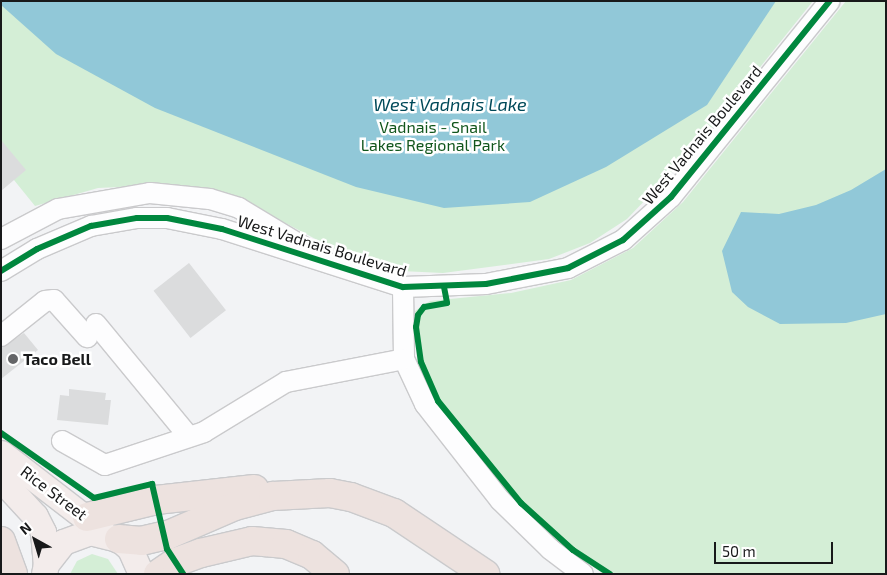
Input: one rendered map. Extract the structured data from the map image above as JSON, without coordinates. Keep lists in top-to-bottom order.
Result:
{
  "streets": {
    "main road": ["Rice Street"],
    "street": ["West Vadnais Boulevard"]
  },
  "water": ["West Vadnais Lake"],
  "parks": ["Vadnais - Snail Lakes Regional Park"],
  "places": ["Taco Bell"],
  "scale_bar": "50 m",
  "north": "top left"
}
